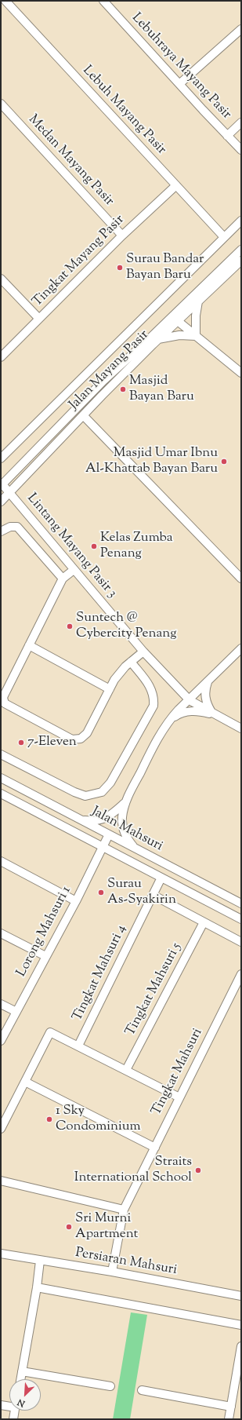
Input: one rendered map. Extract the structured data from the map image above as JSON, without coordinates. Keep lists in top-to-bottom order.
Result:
{
  "streets": {
    "street": [
      "Lebuhraya Mayang Pasir",
      "Lebuh Mayang Pasir",
      "Medan Mayang Pasir",
      "Tingkat Mayang Pasir",
      "Jalan Mayang Pasir",
      "Lintang Mayang Pasir 3",
      "Jalan Mahsuri",
      "Lorong Mahsuri 1",
      "Tingkat Mahsuri 4",
      "Tingkat Mahsuri 5",
      "Tingkat Mahsuri",
      "Persiaran Mahsuri"
    ]
  },
  "crossings": [
    ["Lebuh Mayang Pasir", "Tingkat Mayang Pasir"],
    ["Lebuh Mayang Pasir", "Jalan Mayang Pasir"],
    ["Medan Mayang Pasir", "Tingkat Mayang Pasir"],
    ["Jalan Mayang Pasir", "Lintang Mayang Pasir 3"],
    ["Jalan Mahsuri", "Lorong Mahsuri 1"],
    ["Jalan Mahsuri", "Tingkat Mahsuri 4"],
    ["Tingkat Mahsuri", "Persiaran Mahsuri"]
  ],
  "places": [
    "Surau Bandar Bayan Baru",
    "Masjid Bayan Baru",
    "Masjid Umar Ibnu Al-Khattab Bayan Baru",
    "Kelas Zumba Penang",
    "Suntech @ Cybercity Penang",
    "7-Eleven",
    "Surau As-Syakirin",
    "1 Sky Condominium",
    "Straits International School",
    "Sri Murni Apartment"
  ],
  "north": "bottom left"
}
